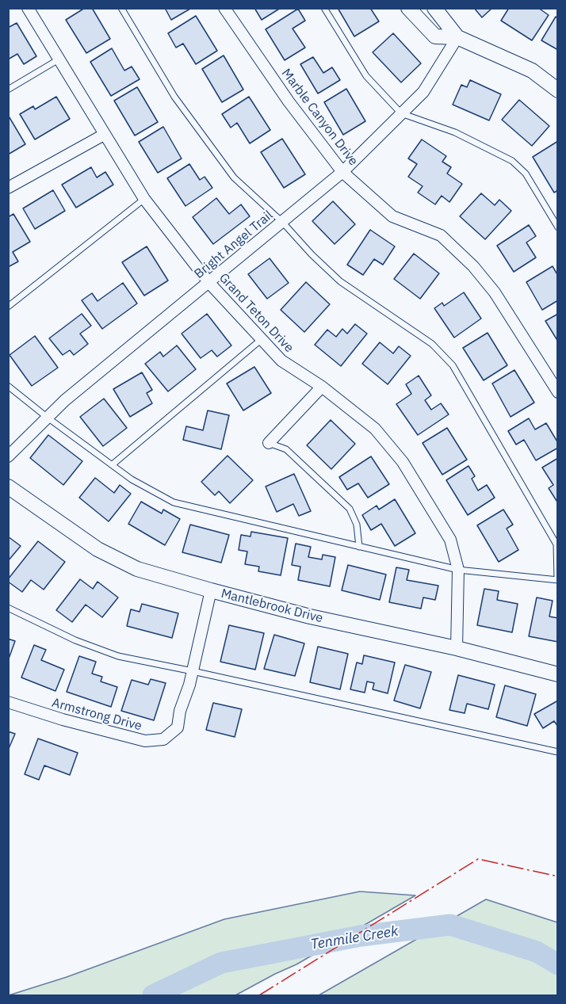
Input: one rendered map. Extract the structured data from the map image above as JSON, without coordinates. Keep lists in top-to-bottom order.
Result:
{
  "streets": {
    "street": [
      "Marble Canyon Drive",
      "Bright Angel Trail",
      "Grand Teton Drive",
      "Mantlebrook Drive",
      "Armstrong Drive"
    ]
  },
  "crossings": [
    ["Marble Canyon Drive", "Bright Angel Trail"],
    ["Bright Angel Trail", "Grand Teton Drive"],
    ["Grand Teton Drive", "Mantlebrook Drive"],
    ["Mantlebrook Drive", "Armstrong Drive"]
  ],
  "water": ["Tenmile Creek"]
}
